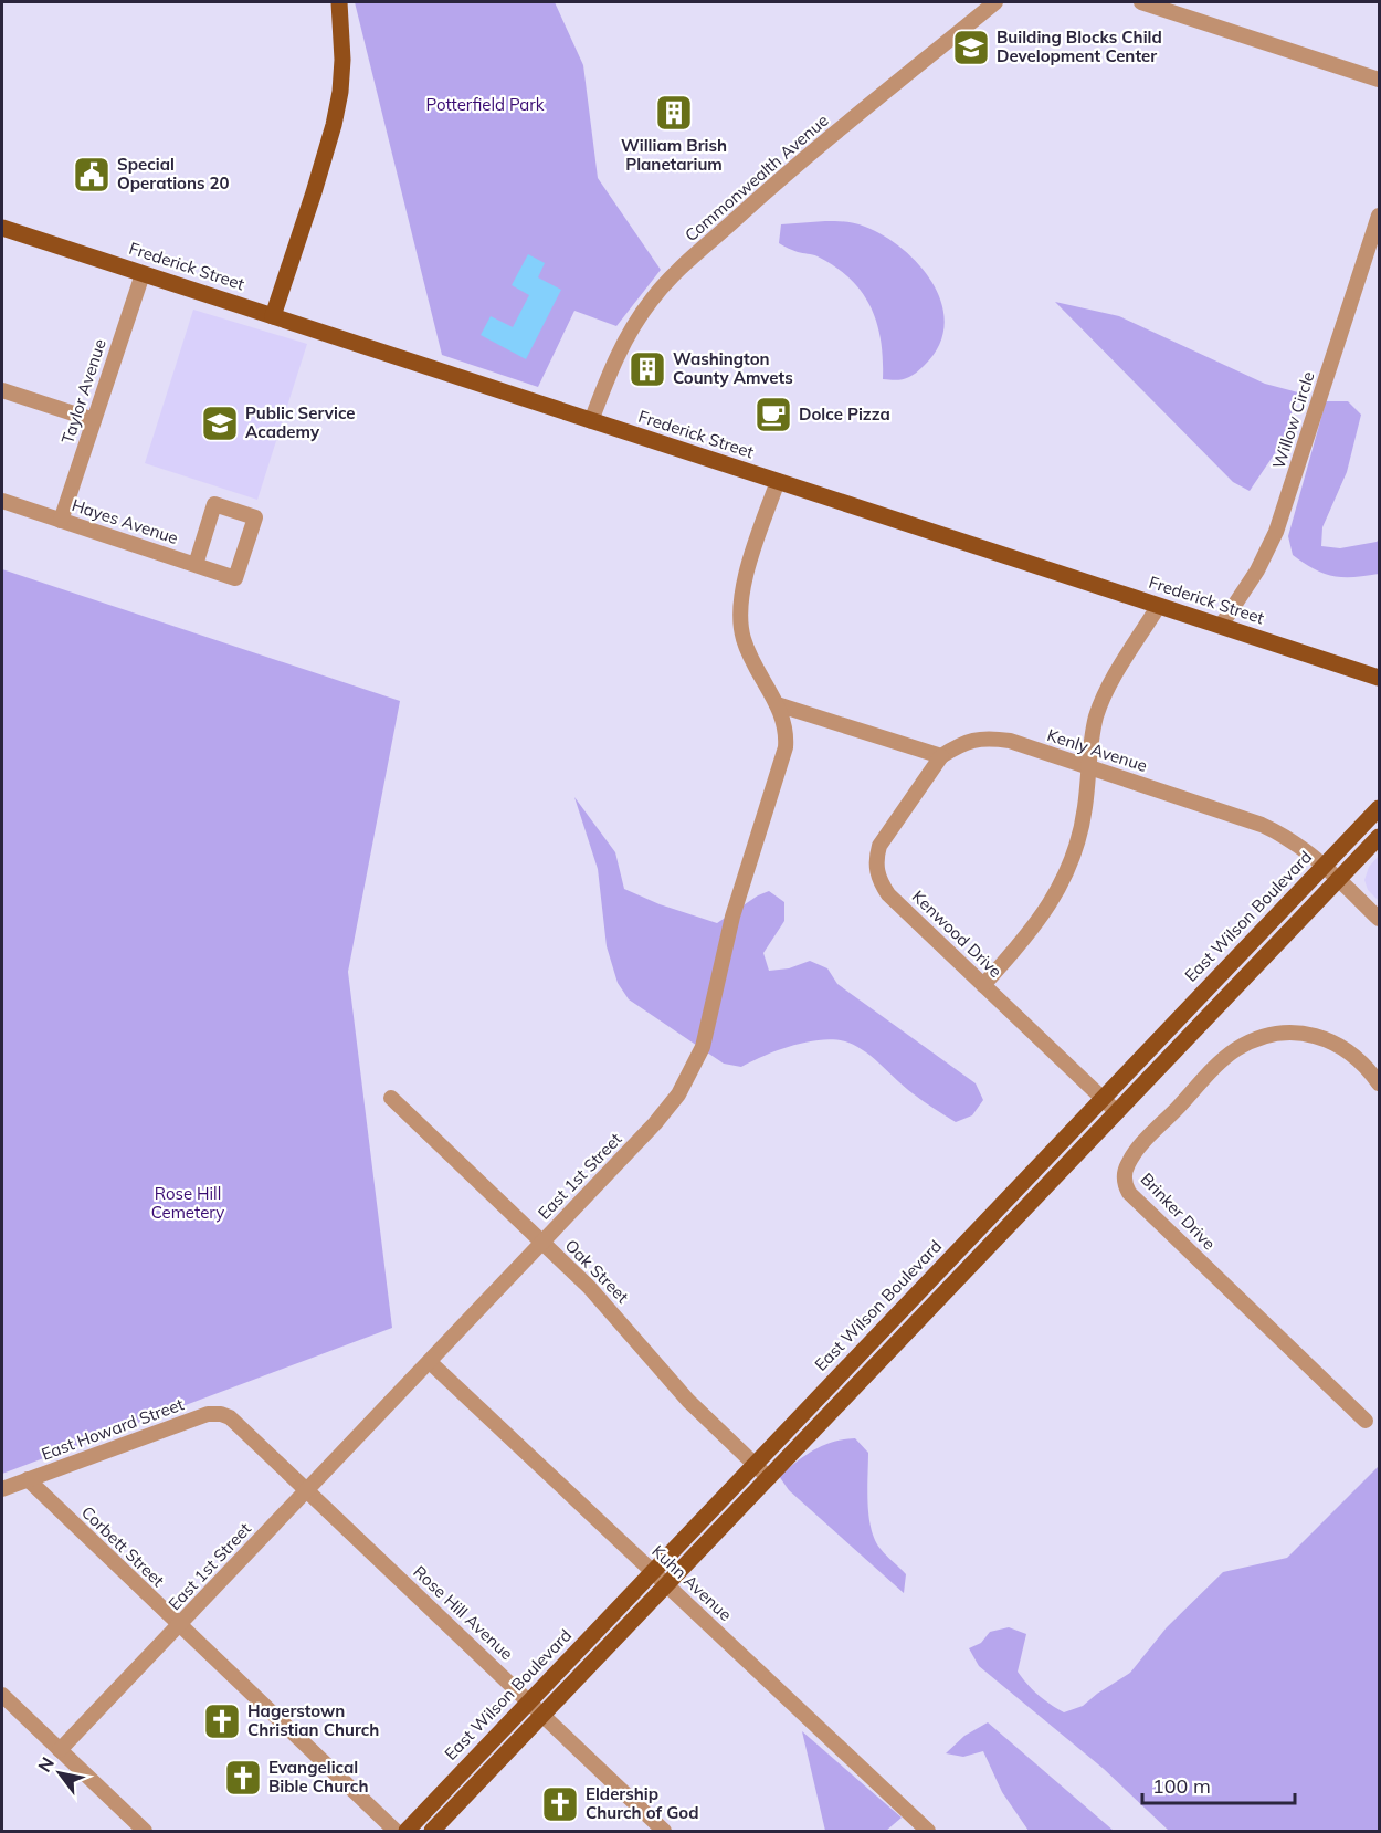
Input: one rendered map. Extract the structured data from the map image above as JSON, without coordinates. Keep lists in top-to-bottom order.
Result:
{
  "streets": {
    "main road": ["Frederick Street", "East Wilson Boulevard"],
    "street": [
      "Commonwealth Avenue",
      "Taylor Avenue",
      "Willow Circle",
      "Hayes Avenue",
      "Kenly Avenue",
      "Kenwood Drive",
      "East 1st Street",
      "Brinker Drive",
      "Oak Street",
      "East Howard Street",
      "Corbett Street",
      "Kuhn Avenue",
      "Rose Hill Avenue"
    ]
  },
  "crossings": [
    ["Commonwealth Avenue", "Frederick Street"],
    ["Frederick Street", "Taylor Avenue"],
    ["Frederick Street", "Willow Circle"],
    ["Frederick Street", "East 1st Street"],
    ["Taylor Avenue", "Hayes Avenue"],
    ["Kenly Avenue", "East Wilson Boulevard"],
    ["Kenly Avenue", "Kenwood Drive"],
    ["East Wilson Boulevard", "Kenwood Drive"],
    ["East Wilson Boulevard", "Oak Street"],
    ["East Wilson Boulevard", "Kuhn Avenue"],
    ["East Wilson Boulevard", "Rose Hill Avenue"],
    ["East 1st Street", "Oak Street"],
    ["East 1st Street", "Corbett Street"],
    ["East 1st Street", "Kuhn Avenue"],
    ["East 1st Street", "Rose Hill Avenue"],
    ["East Howard Street", "Corbett Street"],
    ["East Howard Street", "Rose Hill Avenue"]
  ],
  "parks": ["Potterfield Park", "Rose Hill Cemetery"],
  "places": {
    "school or university": ["Building Blocks Child Development Center", "Public Service Academy"],
    "building": ["William Brish Planetarium", "Washington County Amvets"],
    "public building": ["Special Operations 20"],
    "cafe": ["Dolce Pizza"],
    "church": ["Hagerstown Christian Church", "Evangelical Bible Church", "Eldership Church of God"]
  },
  "scale_bar": "100 m",
  "north": "top left"
}
